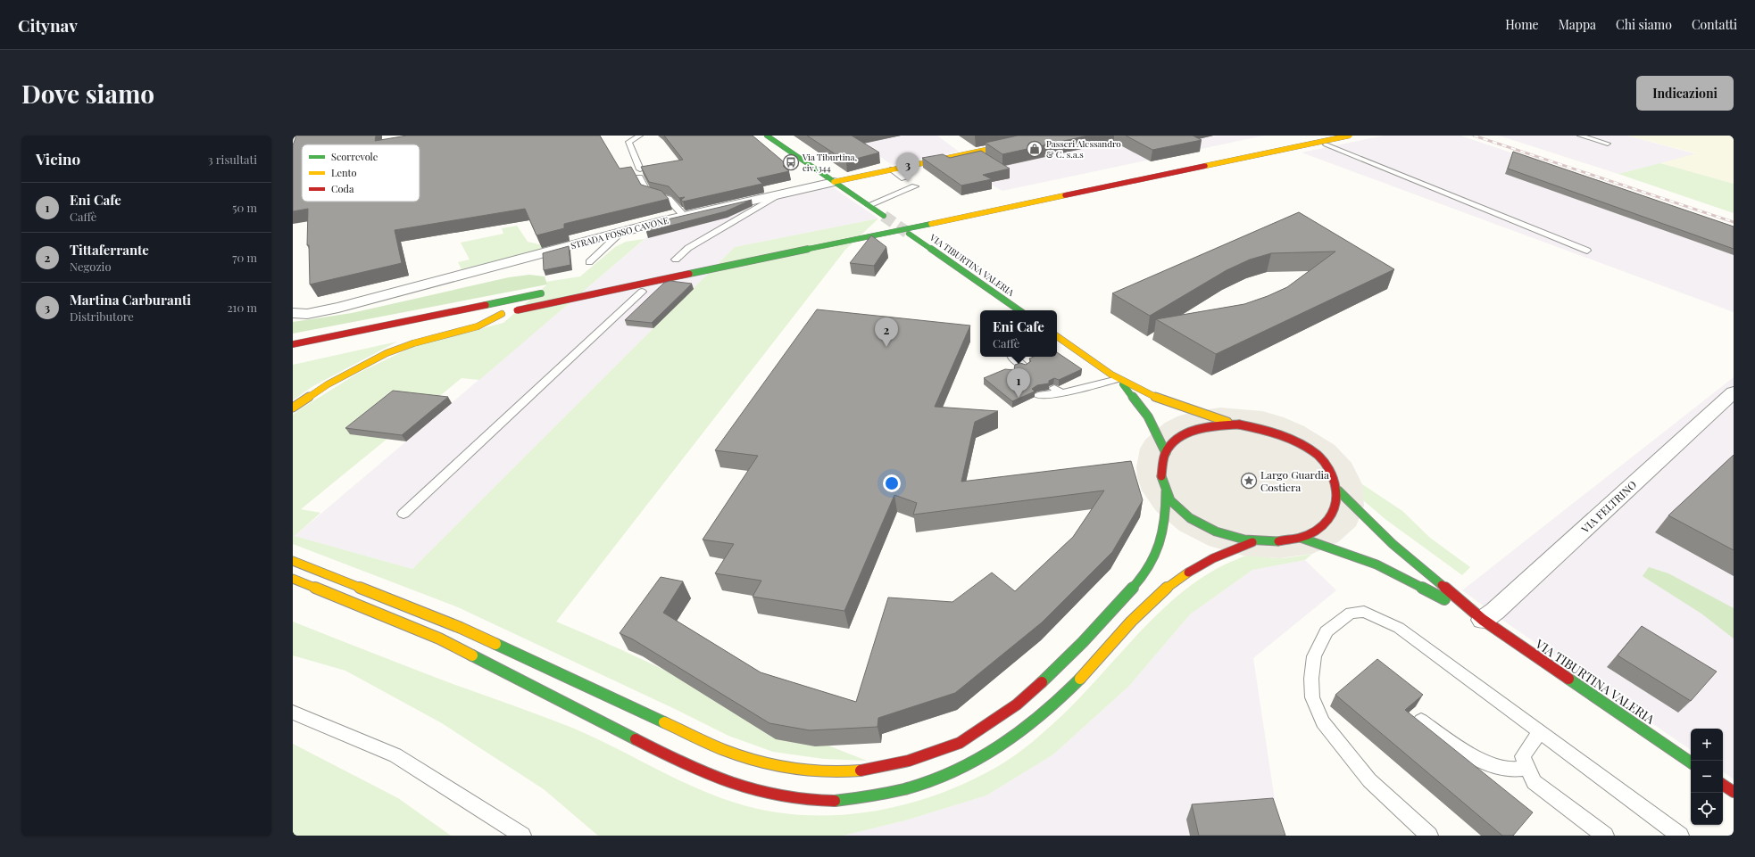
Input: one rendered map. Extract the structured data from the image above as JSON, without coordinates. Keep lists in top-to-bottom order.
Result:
{
  "streets": {
    "main road": ["STRADA FOSSO CAVONE", "VIA TIBURTINA VALERIA"],
    "street": ["VIA FELTRINO"]
  },
  "crossings": [
    ["VIA TIBURTINA VALERIA", "VIA FELTRINO"]
  ],
  "places": {
    "shop": ["Passeri Alessandro & C. s.a.s"],
    "bus stop": ["Via Tiburtina, civ. 344"],
    "place": ["Largo Guardia Costiera"]
  },
  "legend": ["Scorrevole", "Lento", "Coda"],
  "page": {
    "header": "Citynav",
    "nav": [
      "Home",
      "Mappa",
      "Chi siamo",
      "Contatti"
    ],
    "buttons": "Indicazioni",
    "title": "Dove siamo",
    "heading": ["Vicino", "3 risultati"],
    "pins": ["3", "2", "1"],
    "list": [
      {
        "mark": "1",
        "name": "Eni Cafe",
        "note": "Caffè",
        "value": "50 m"
      },
      {
        "mark": "2",
        "name": "Tittaferrante",
        "note": "Negozio",
        "value": "70 m"
      },
      {
        "mark": "3",
        "name": "Martina Carburanti",
        "note": "Distributore",
        "value": "210 m"
      }
    ],
    "popup": ["Eni Cafe", "Caffè"],
    "map_buttons": ["+", "−"]
  }
}
